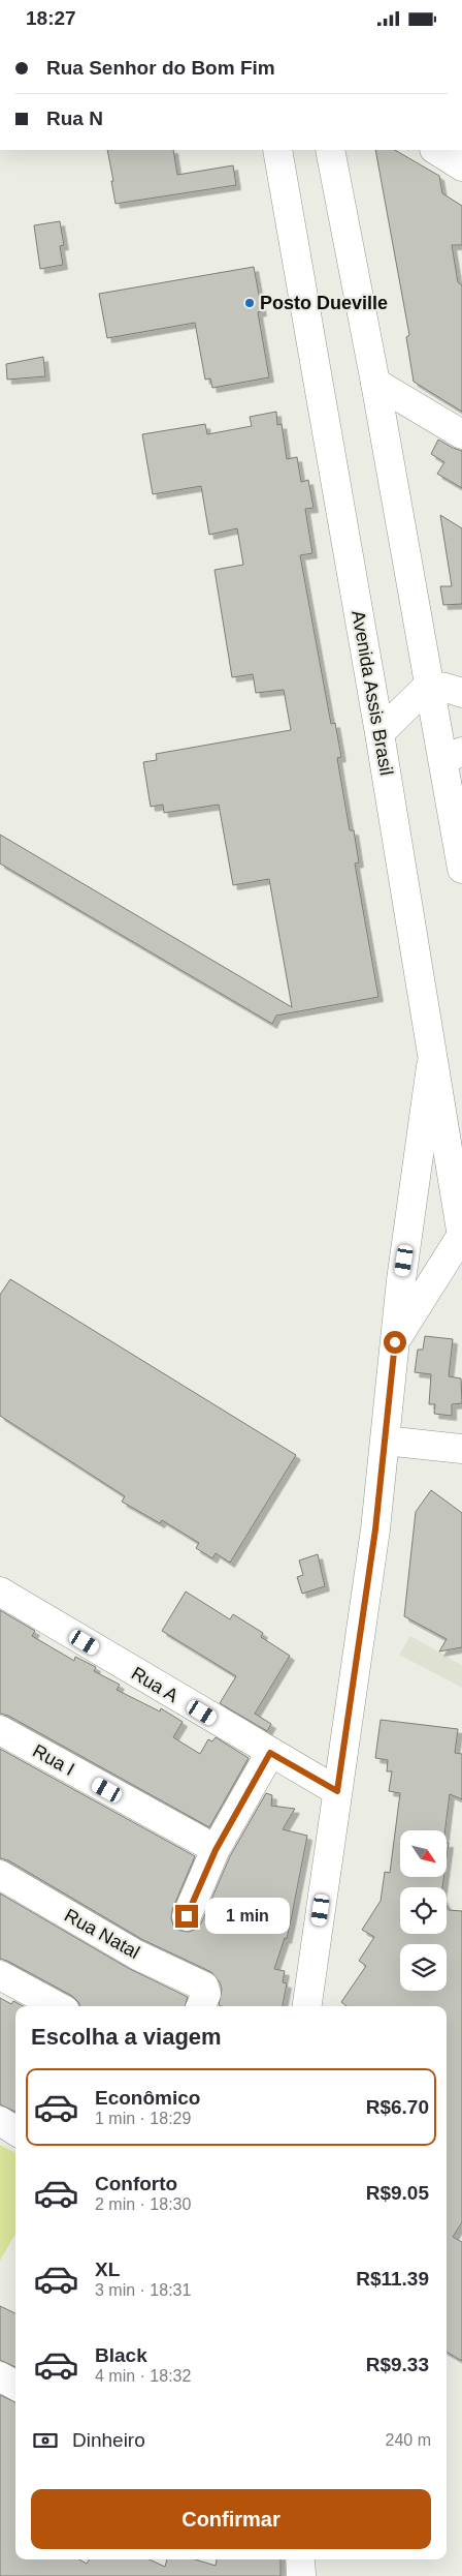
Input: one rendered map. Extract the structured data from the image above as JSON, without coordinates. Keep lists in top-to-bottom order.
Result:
{
  "streets": {
    "street": [
      "Avenida Assis Brasil",
      "Rua A",
      "Rua I",
      "Rua Natal"
    ]
  },
  "places": ["Posto Dueville"],
  "north": "bottom right",
  "page": {
    "status": "18:27",
    "banner": ["Rua Senhor do Bom Fim", "Rua N"],
    "bubble": "1 min",
    "heading": "Escolha a viagem",
    "list": [
      {
        "name": "Econômico",
        "note": "1 min · 18:29",
        "value": "R$6.70"
      },
      {
        "name": "Conforto",
        "note": "2 min · 18:30",
        "value": "R$9.05"
      },
      {
        "name": "XL",
        "note": "3 min · 18:31",
        "value": "R$11.39"
      },
      {
        "name": "Black",
        "note": "4 min · 18:32",
        "value": "R$9.33"
      }
    ],
    "pay": ["Dinheiro", "240 m"],
    "buttons": "Confirmar"
  }
}
